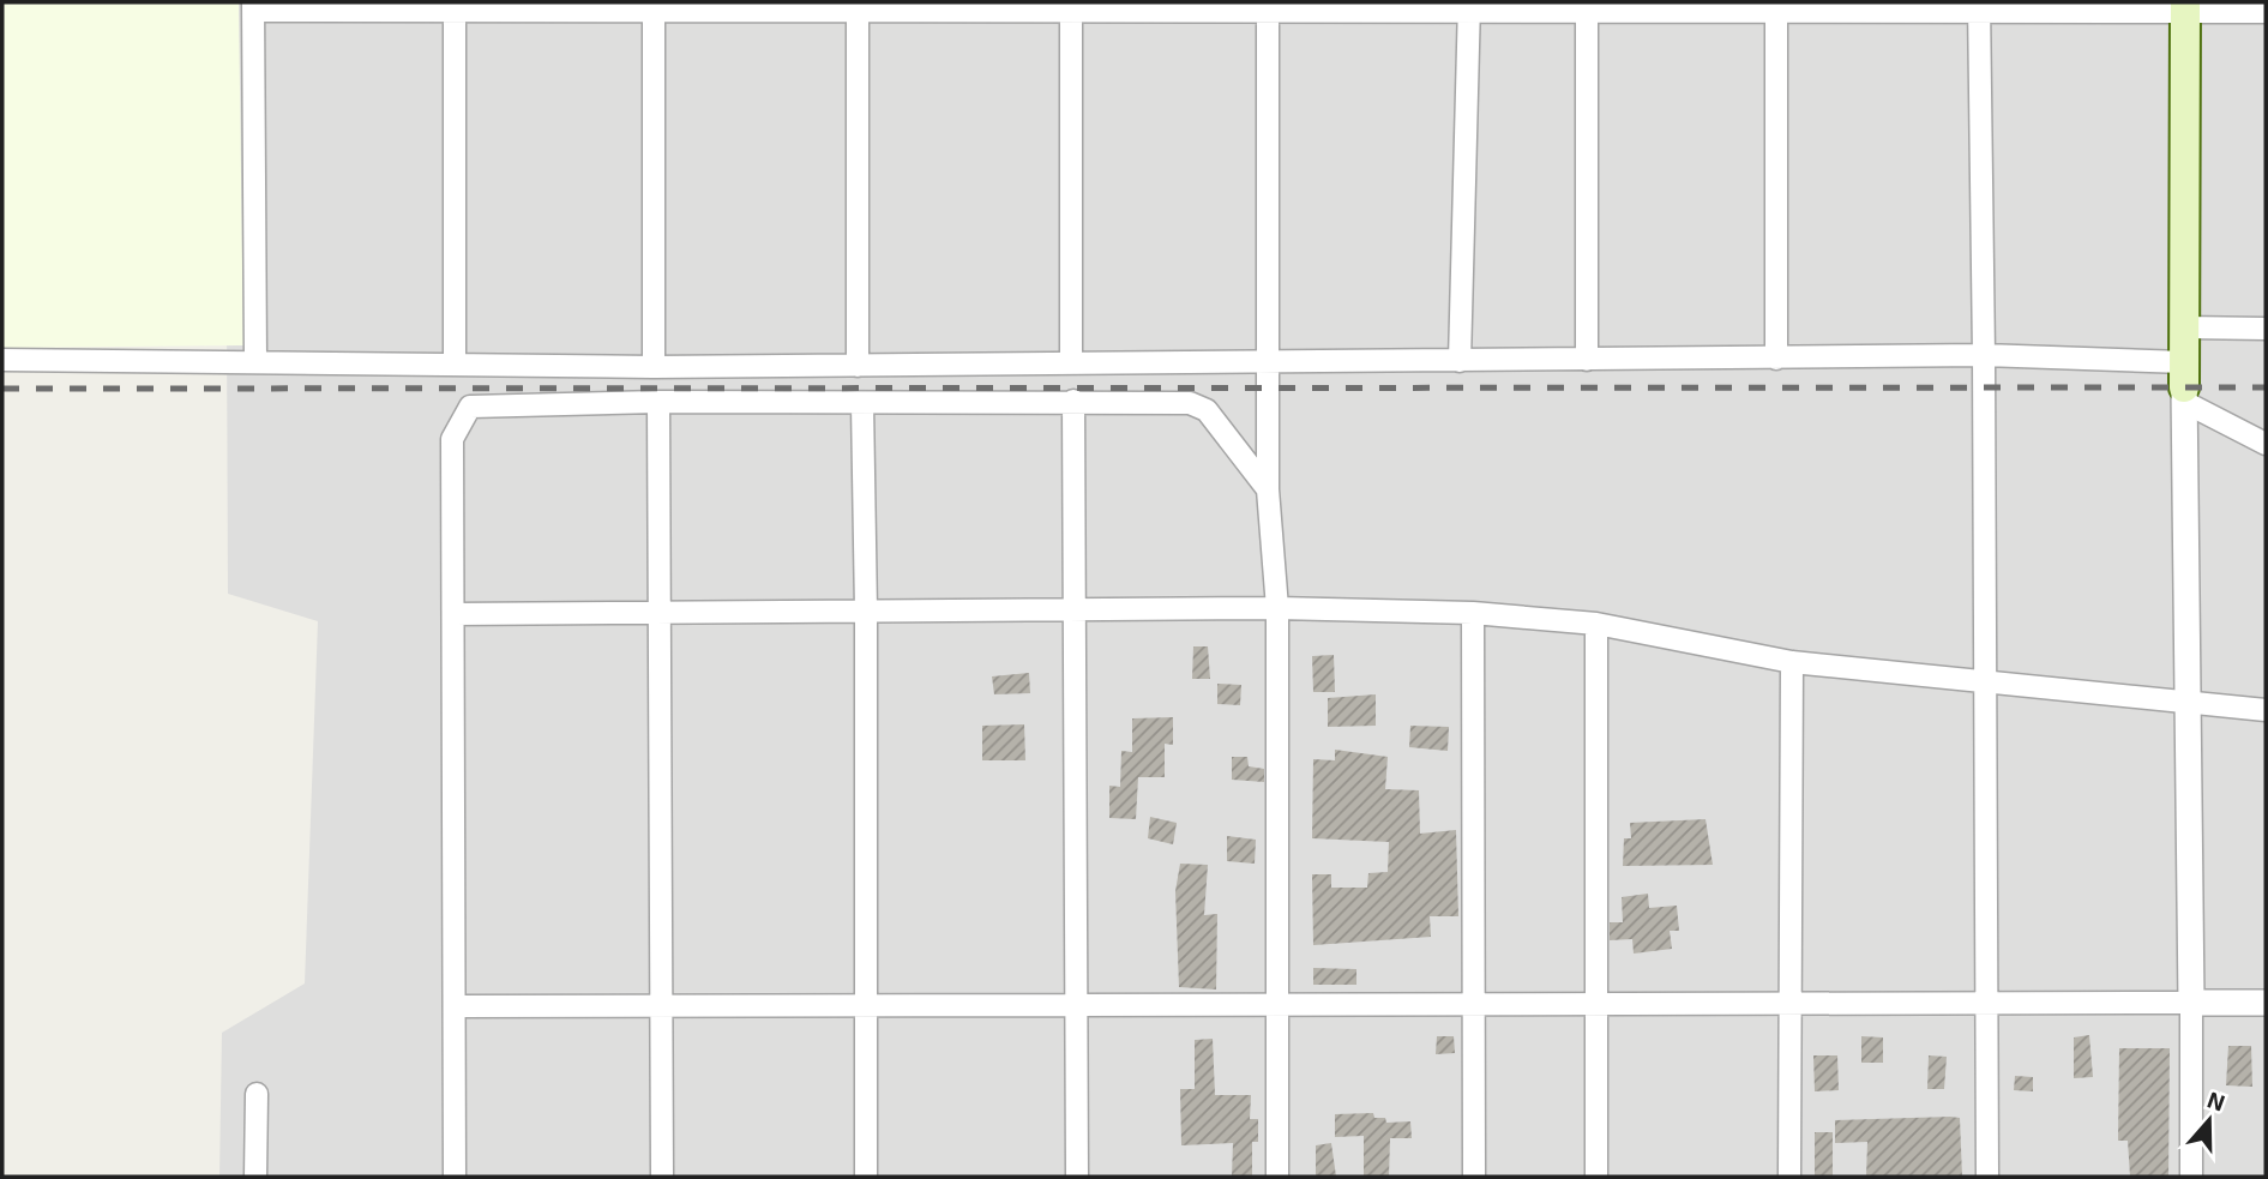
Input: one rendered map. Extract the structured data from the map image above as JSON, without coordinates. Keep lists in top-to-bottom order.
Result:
{
  "north": "top"
}
